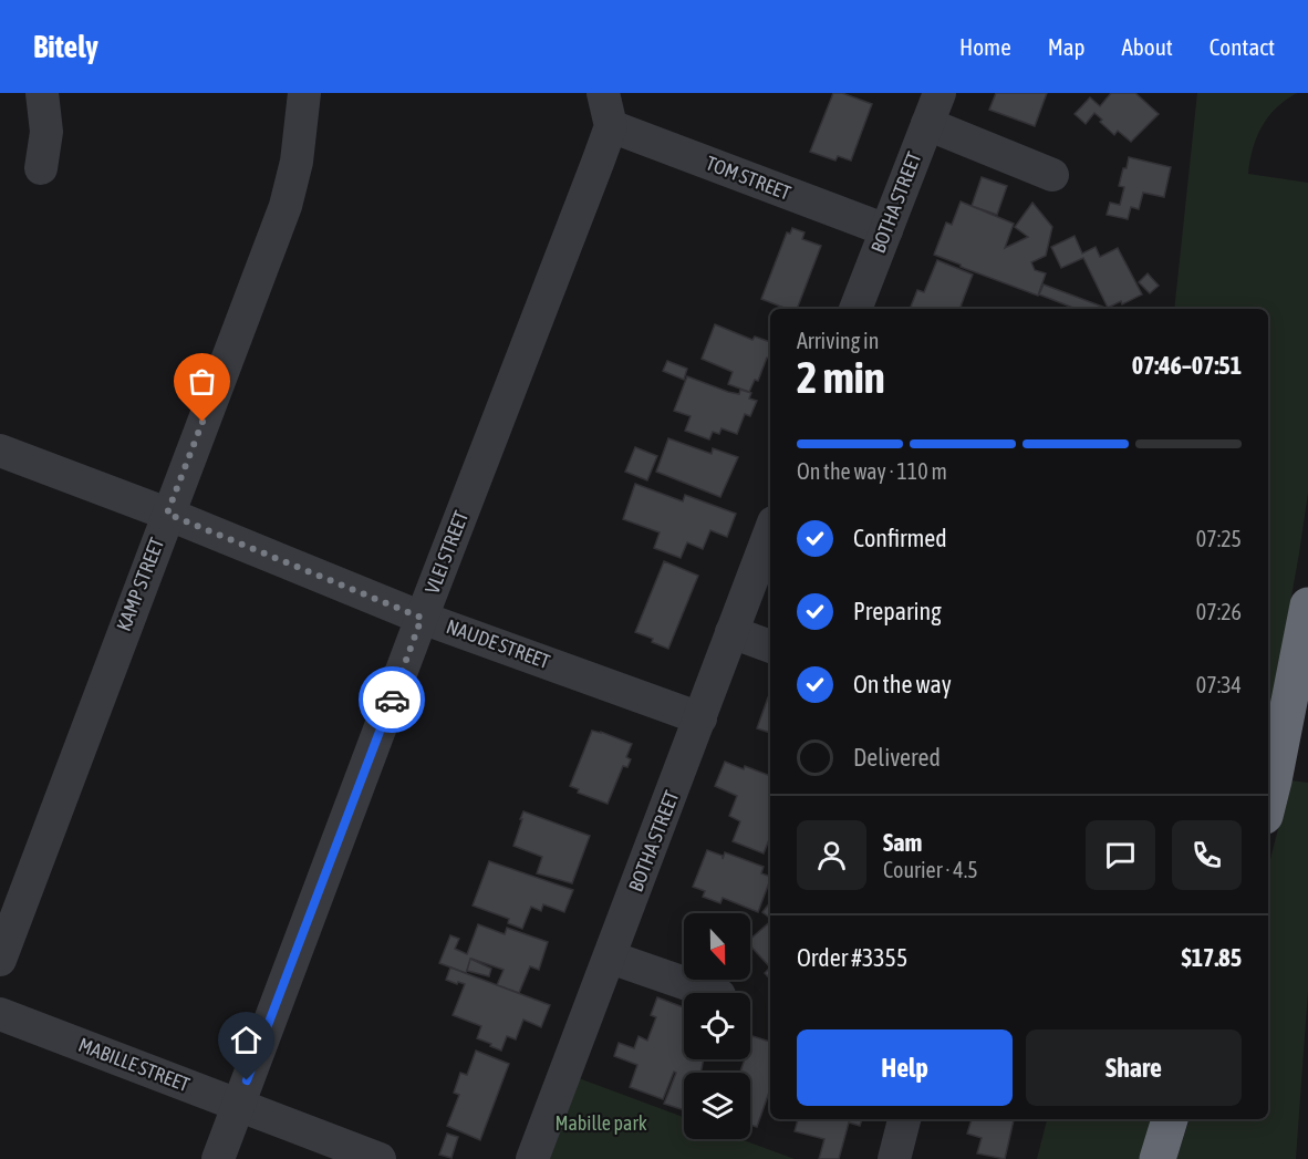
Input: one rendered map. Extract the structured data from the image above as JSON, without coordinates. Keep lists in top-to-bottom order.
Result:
{
  "streets": {
    "street": [
      "TOM STREET",
      "BOTHA STREET",
      "VLEI STREET",
      "KAMP STREET",
      "NAUDE STREET",
      "MABILLE STREET"
    ]
  },
  "crossings": [
    ["TOM STREET", "BOTHA STREET"],
    ["TOM STREET", "VLEI STREET"],
    ["BOTHA STREET", "NAUDE STREET"],
    ["VLEI STREET", "NAUDE STREET"],
    ["VLEI STREET", "MABILLE STREET"],
    ["KAMP STREET", "NAUDE STREET"]
  ],
  "parks": ["Mabille park"],
  "north": "bottom",
  "page": {
    "header": "Bitely",
    "nav": [
      "Home",
      "Map",
      "About",
      "Contact"
    ],
    "heading": ["2 min", "Arriving in", "07:46–07:51"],
    "panel": [
      "Sam",
      "Courier · 4.5",
      "Order #3355",
      "$17.85"
    ],
    "bar": "On the way · 110 m",
    "list": [
      ["Confirmed", "07:25"],
      ["Preparing", "07:26"],
      ["On the way", "07:34"],
      "Delivered"
    ],
    "buttons": ["Help", "Share"]
  }
}
